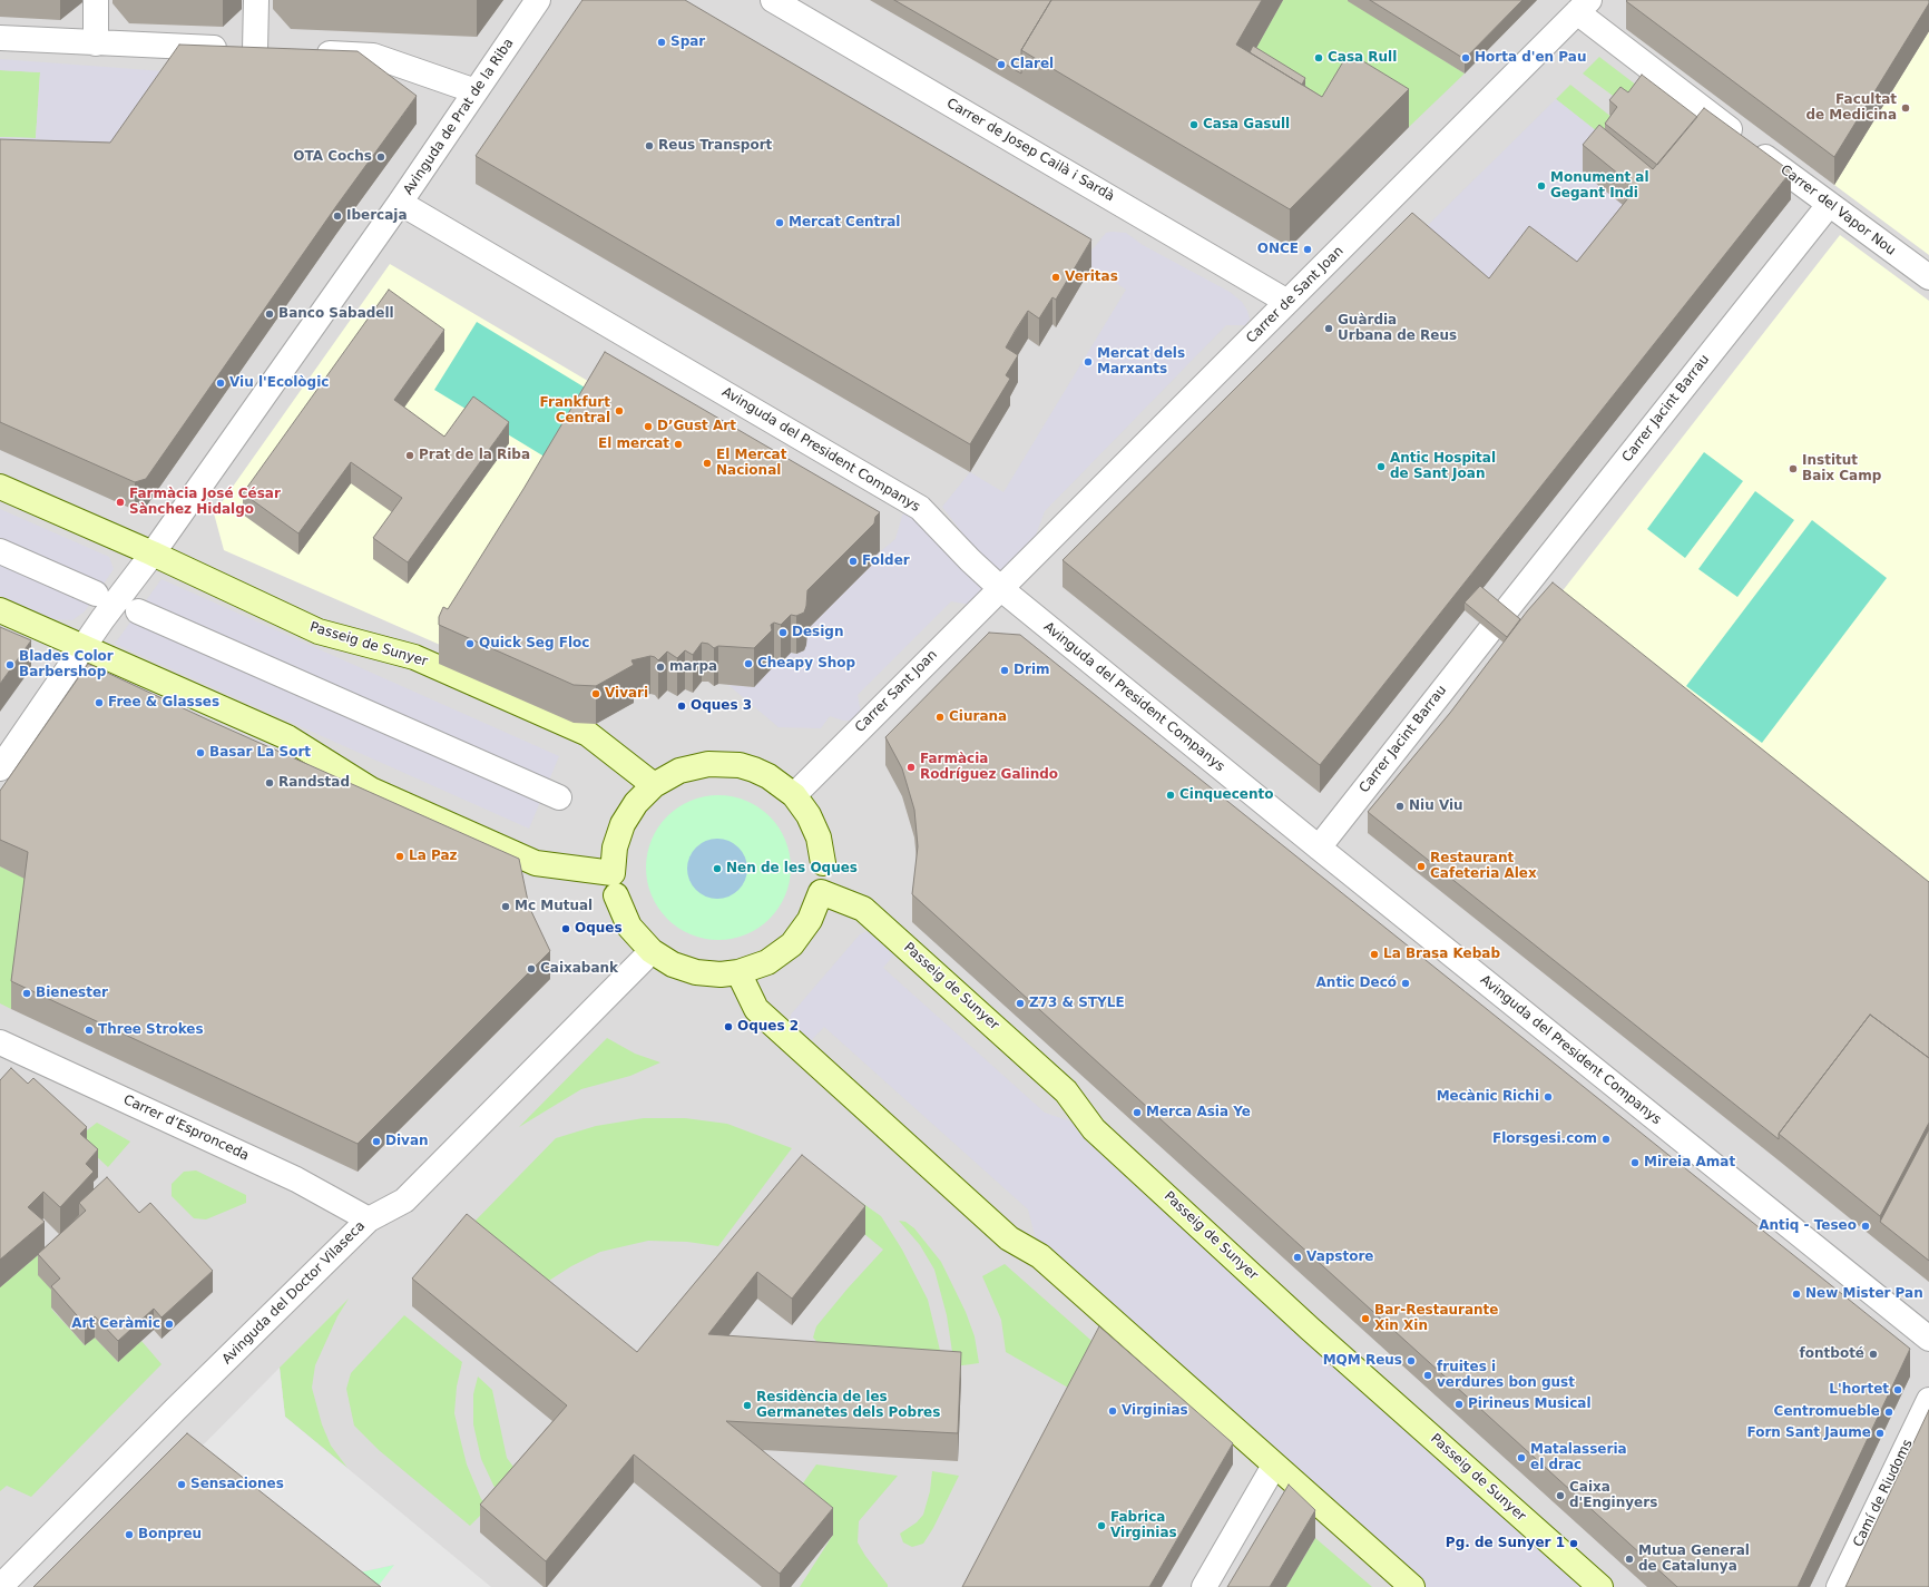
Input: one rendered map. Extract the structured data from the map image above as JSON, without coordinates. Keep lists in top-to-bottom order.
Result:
{
  "streets": {
    "street": [
      "Avinguda de Prat de la Riba",
      "Carrer de Josep Cailà i Sardà",
      "Carrer del Vapor Nou",
      "Carrer de Sant Joan",
      "Carrer Jacint Barrau",
      "Avinguda del President Companys",
      "Passeig de Sunyer",
      "Carrer Sant Joan",
      "Carrer d’Espronceda",
      "Avinguda del Doctor Vilaseca",
      "Camí de Riudoms"
    ]
  },
  "crossings": [
    ["Avinguda de Prat de la Riba", "Avinguda del President Companys"],
    ["Avinguda de Prat de la Riba", "Passeig de Sunyer"],
    ["Carrer de Josep Cailà i Sardà", "Carrer de Sant Joan"],
    ["Carrer del Vapor Nou", "Carrer de Sant Joan"],
    ["Carrer del Vapor Nou", "Carrer Jacint Barrau"],
    ["Carrer de Sant Joan", "Avinguda del President Companys"],
    ["Carrer de Sant Joan", "Carrer Sant Joan"],
    ["Carrer Jacint Barrau", "Avinguda del President Companys"],
    ["Avinguda del President Companys", "Carrer Sant Joan"],
    ["Carrer d’Espronceda", "Avinguda del Doctor Vilaseca"]
  ],
  "places": [
    "Spar",
    "Casa Rull",
    "Horta d'en Pau",
    "Clarel",
    "Facultat de Medicina",
    "Casa Gasull",
    "Reus Transport",
    "OTA Cochs",
    "Monument al Gegant Indi",
    "Ibercaja",
    "Mercat Central",
    "ONCE",
    "Veritas",
    "Banco Sabadell",
    "Guàrdia Urbana de Reus",
    "Mercat dels Marxants",
    "Viu l'Ecològic",
    "Frankfurt Central",
    "D’Gust Art",
    "El mercat",
    "Prat de la Riba",
    "El Mercat Nacional",
    "Antic Hospital de Sant Joan",
    "Institut Baix Camp",
    "Farmàcia José César Sànchez Hidalgo",
    "Folder",
    "Design",
    "Quick Seg Floc",
    "Cheapy Shop",
    "Blades Color Barbershop",
    "marpa",
    "Drim",
    "Vivari",
    "Free & Glasses",
    "Oques 3",
    "Ciurana",
    "Basar La Sort",
    "Farmàcia Rodríguez Galindo",
    "Randstad",
    "Cinquecento",
    "Niu Viu",
    "La Paz",
    "Restaurant Cafeteria Alex",
    "Nen de les Oques",
    "Mc Mutual",
    "Oques",
    "La Brasa Kebab",
    "Caixabank",
    "Antic Decó",
    "Bienester",
    "Z73 & STYLE",
    "Oques 2",
    "Three Strokes",
    "Mecànic Richi",
    "Merca Asia Ye",
    "Florsgesi.com",
    "Divan",
    "Mireia Amat",
    "Antiq - Teseo",
    "Vapstore",
    "New Mister Pan",
    "Bar-Restaurante Xin Xin",
    "Art Ceràmic",
    "fontboté",
    "MQM Reus",
    "fruites i verdures bon gust",
    "L'hortet",
    "Pirineus Musical",
    "Residència de les Germanetes dels Pobres",
    "Virginias",
    "Centromueble",
    "Forn Sant Jaume",
    "Matalasseria el drac",
    "Sensaciones",
    "Caixa d'Enginyers",
    "Fabrica Virginias",
    "Bonpreu",
    "Pg. de Sunyer 1",
    "Mutua General de Catalunya"
  ]
}
